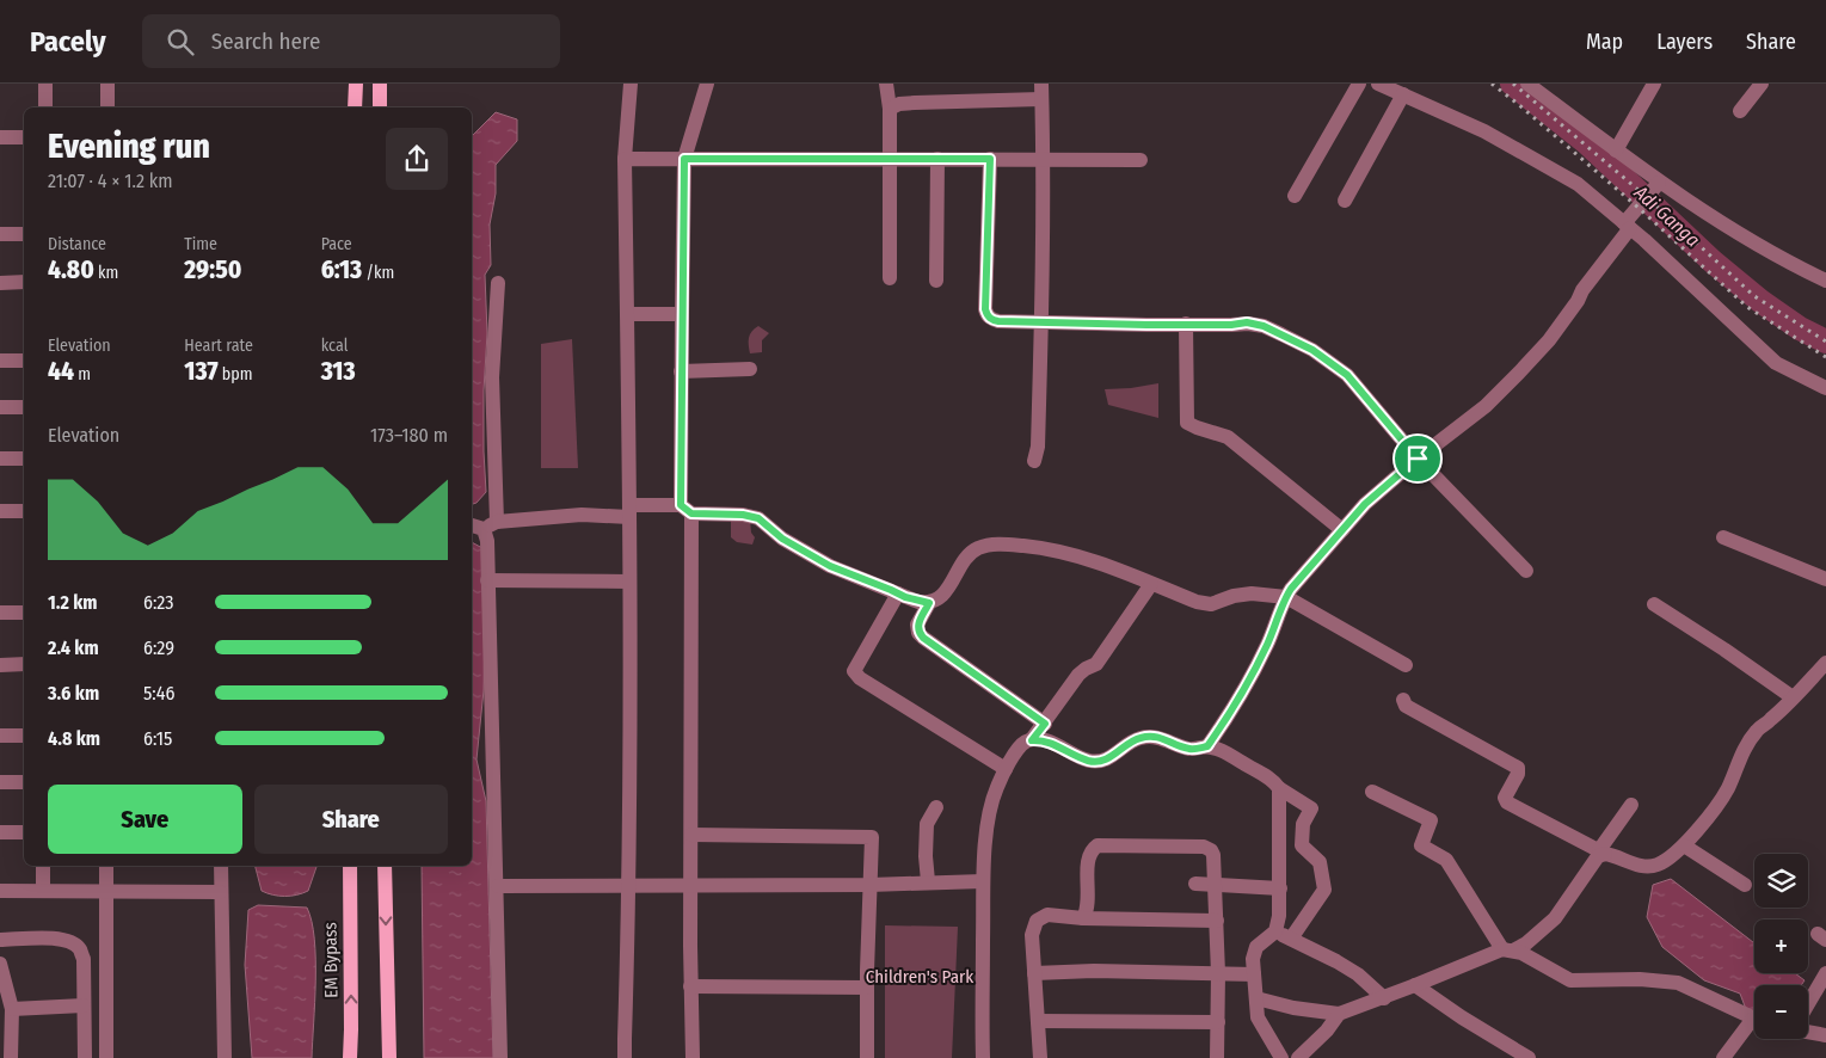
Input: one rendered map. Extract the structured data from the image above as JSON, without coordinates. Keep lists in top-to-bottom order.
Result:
{
  "streets": {
    "main road": ["EM Bypass"]
  },
  "water": ["Adi Ganga"],
  "parks": ["Children's Park"],
  "page": {
    "header": "Pacely",
    "search": "Search here",
    "nav": ["Map", "Layers", "Share"],
    "heading": ["Evening run", "21:07 · 4 × 1.2 km"],
    "stats": [
      ["Distance", "4.80 km"],
      ["Time", "29:50"],
      ["Pace", "6:13 /km"],
      ["Elevation", "44 m"],
      ["Heart rate", "137 bpm"],
      ["kcal", "313"]
    ],
    "chart": ["Elevation", "173–180 m"],
    "list": [
      {
        "name": "1.2 km",
        "note": "6:23"
      },
      {
        "name": "2.4 km",
        "note": "6:29"
      },
      {
        "name": "3.6 km",
        "note": "5:46"
      },
      {
        "name": "4.8 km",
        "note": "6:15"
      }
    ],
    "buttons": ["Save", "Share"],
    "map_buttons": ["+", "−"]
  }
}
